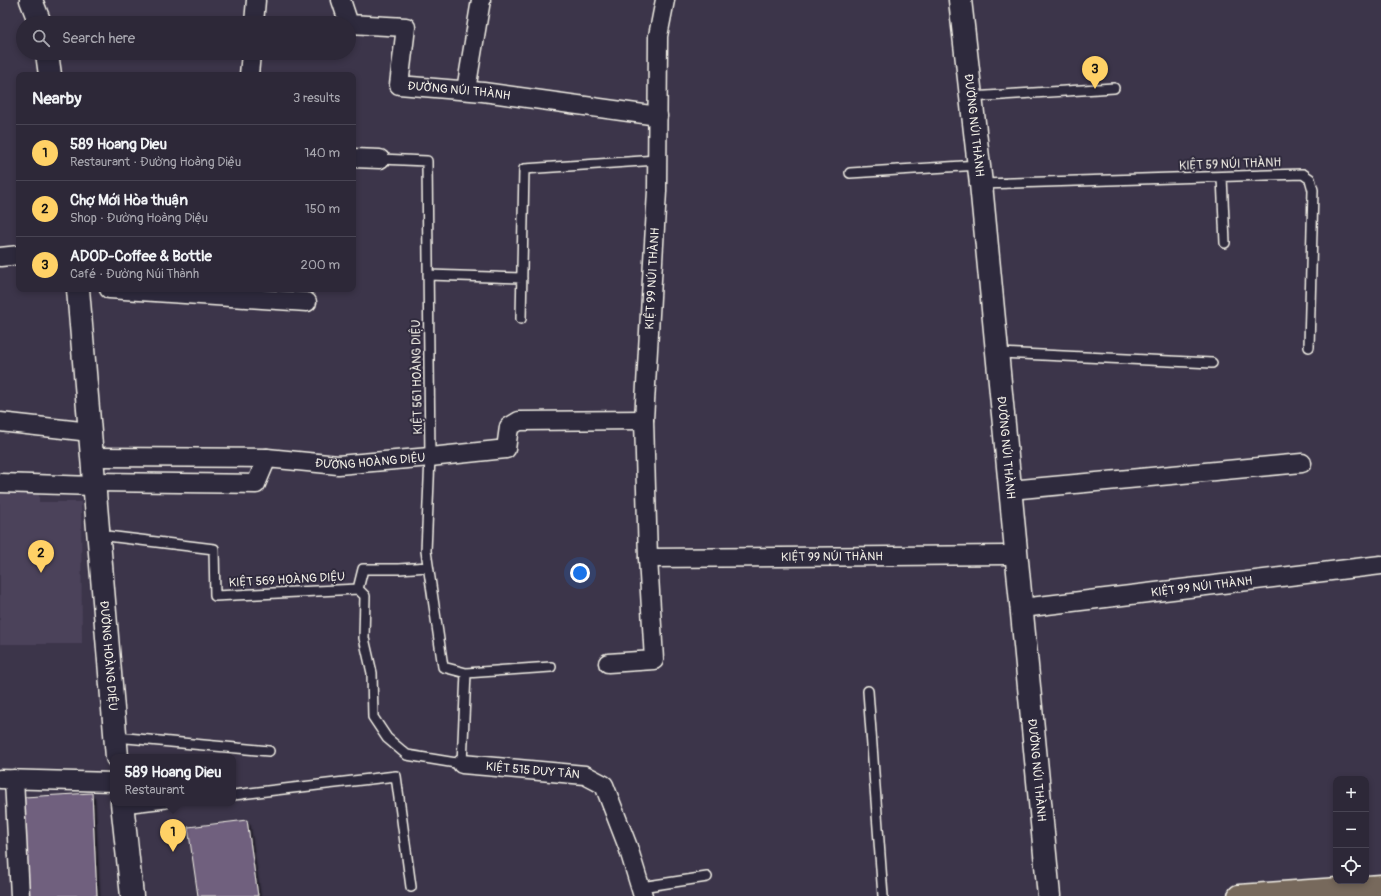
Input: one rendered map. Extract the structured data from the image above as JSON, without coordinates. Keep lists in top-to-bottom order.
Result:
{
  "streets": {
    "main road": ["ĐƯỜNG NÚI THÀNH", "ĐƯỜNG HOÀNG DIỆU"],
    "street": ["KIỆT 99 NÚI THÀNH", "KIỆT 515 DUY TÂN"],
    "lane": ["KIỆT 59 NÚI THÀNH", "KIỆT 561 HOÀNG DIỆU", "KIỆT 569 HOÀNG DIỆU"]
  },
  "crossings": [
    ["ĐƯỜNG NÚI THÀNH", "KIỆT 59 NÚI THÀNH"],
    ["ĐƯỜNG NÚI THÀNH", "KIỆT 99 NÚI THÀNH"],
    ["KIỆT 99 NÚI THÀNH", "ĐƯỜNG HOÀNG DIỆU"],
    ["KIỆT 561 HOÀNG DIỆU", "ĐƯỜNG HOÀNG DIỆU"],
    ["ĐƯỜNG HOÀNG DIỆU", "KIỆT 569 HOÀNG DIỆU"],
    ["KIỆT 569 HOÀNG DIỆU", "KIỆT 515 DUY TÂN"]
  ],
  "page": {
    "search": "Search here",
    "pins": ["3", "2", "1"],
    "heading": ["Nearby", "3 results"],
    "list": [
      {
        "mark": "1",
        "name": "589 Hoang Dieu",
        "note": "Restaurant · Đường Hoàng Diệu",
        "value": "140 m"
      },
      {
        "mark": "2",
        "name": "Chợ Mới Hòa thuận",
        "note": "Shop · Đường Hoàng Diệu",
        "value": "150 m"
      },
      {
        "mark": "3",
        "name": "ADOD-Coffee & Bottle",
        "note": "Café · Đường Núi Thành",
        "value": "200 m"
      }
    ],
    "popup": ["589 Hoang Dieu", "Restaurant"],
    "map_buttons": ["+", "−"]
  }
}
